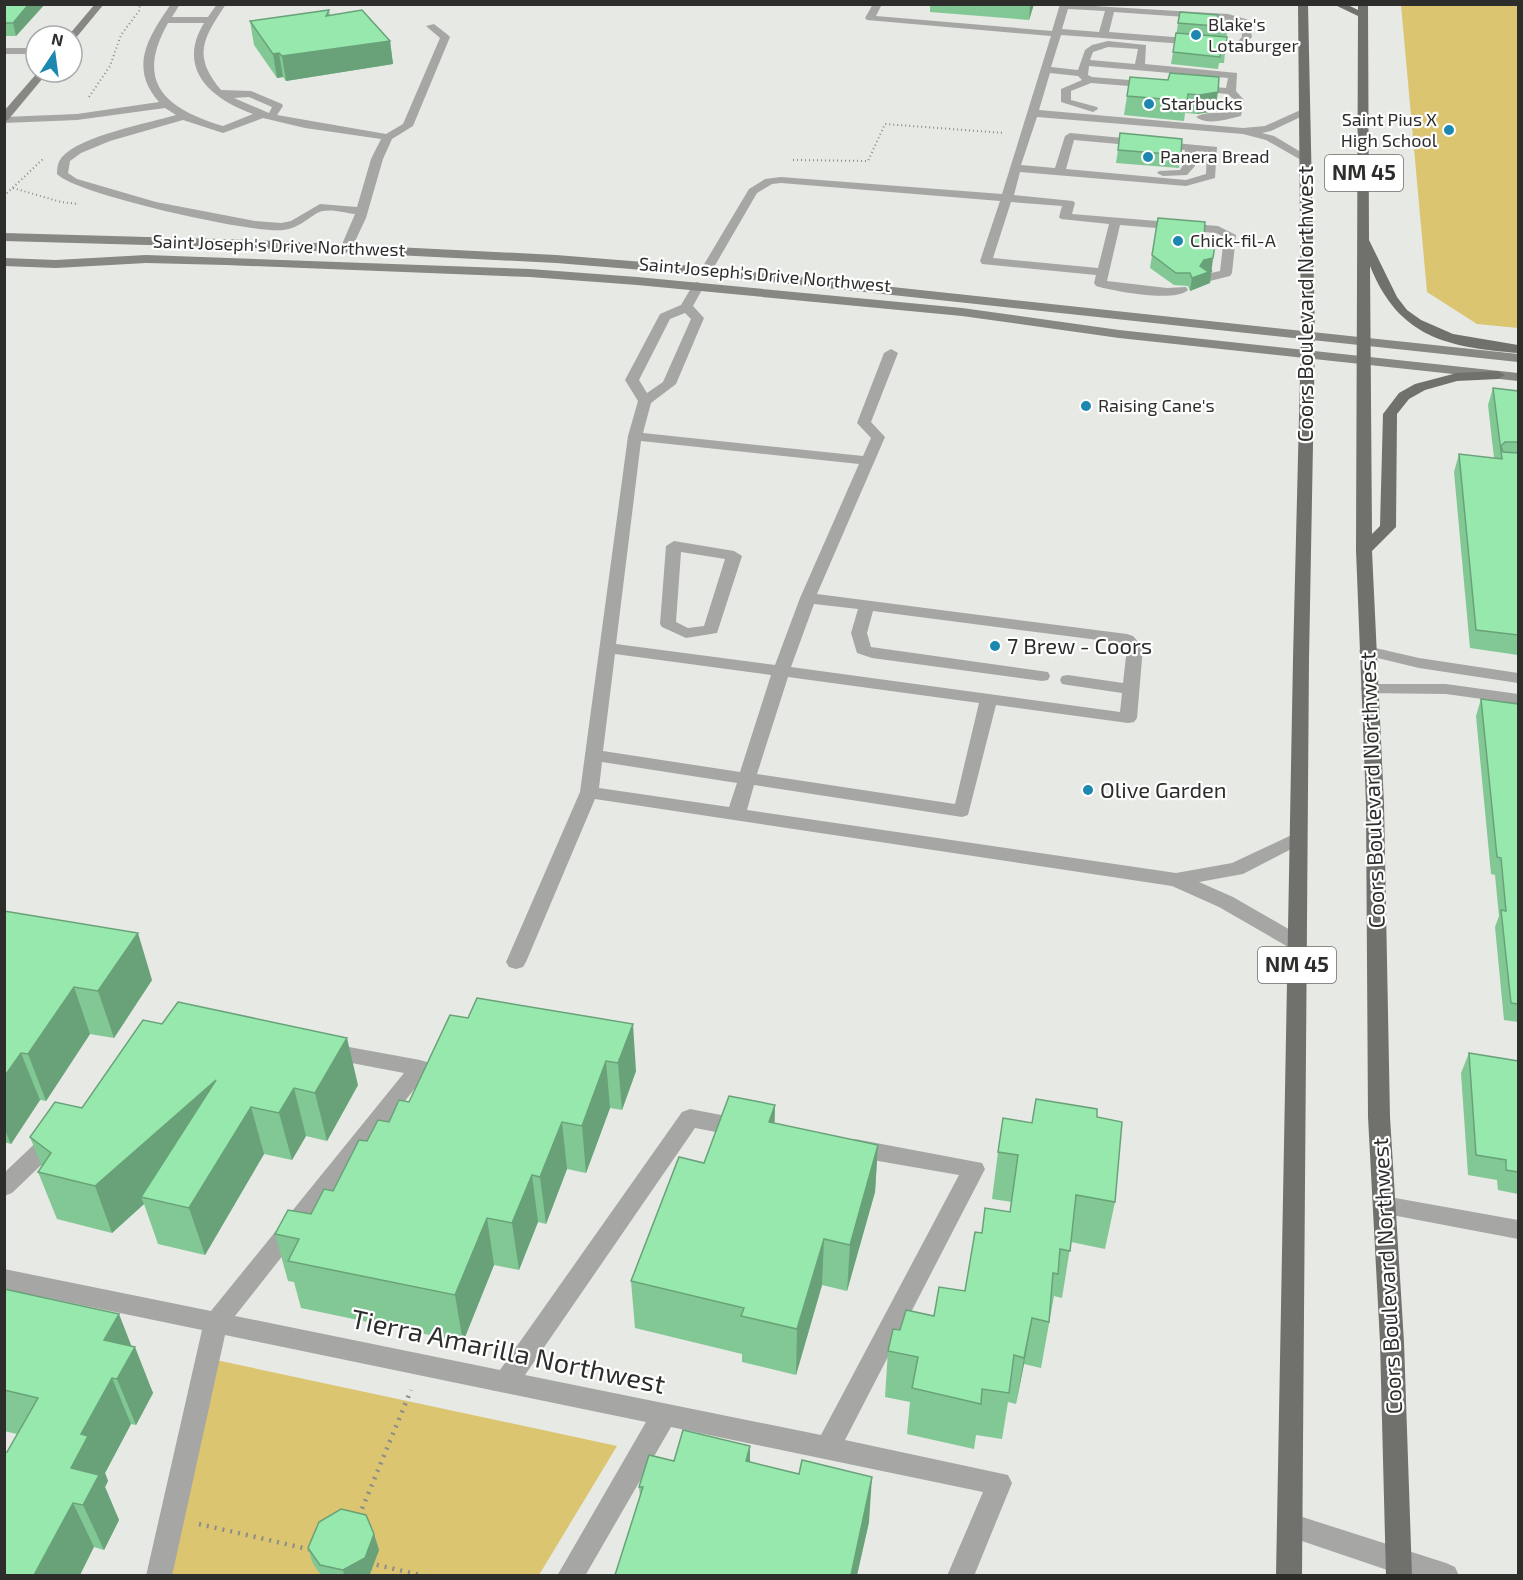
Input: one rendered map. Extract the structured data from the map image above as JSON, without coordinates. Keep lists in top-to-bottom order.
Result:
{
  "streets": {
    "main road": ["NM 45", "Coors Boulevard Northwest"],
    "street": ["Saint Joseph's Drive Northwest", "Tierra Amarilla Northwest"]
  },
  "crossings": [
    ["Saint Joseph's Drive Northwest", "Coors Boulevard Northwest"]
  ],
  "places": [
    "Blake's Lotaburger",
    "Starbucks",
    "Saint Pius X High School",
    "Panera Bread",
    "Chick-fil-A",
    "Raising Cane's",
    "7 Brew - Coors",
    "Olive Garden"
  ],
  "north": "top"
}
